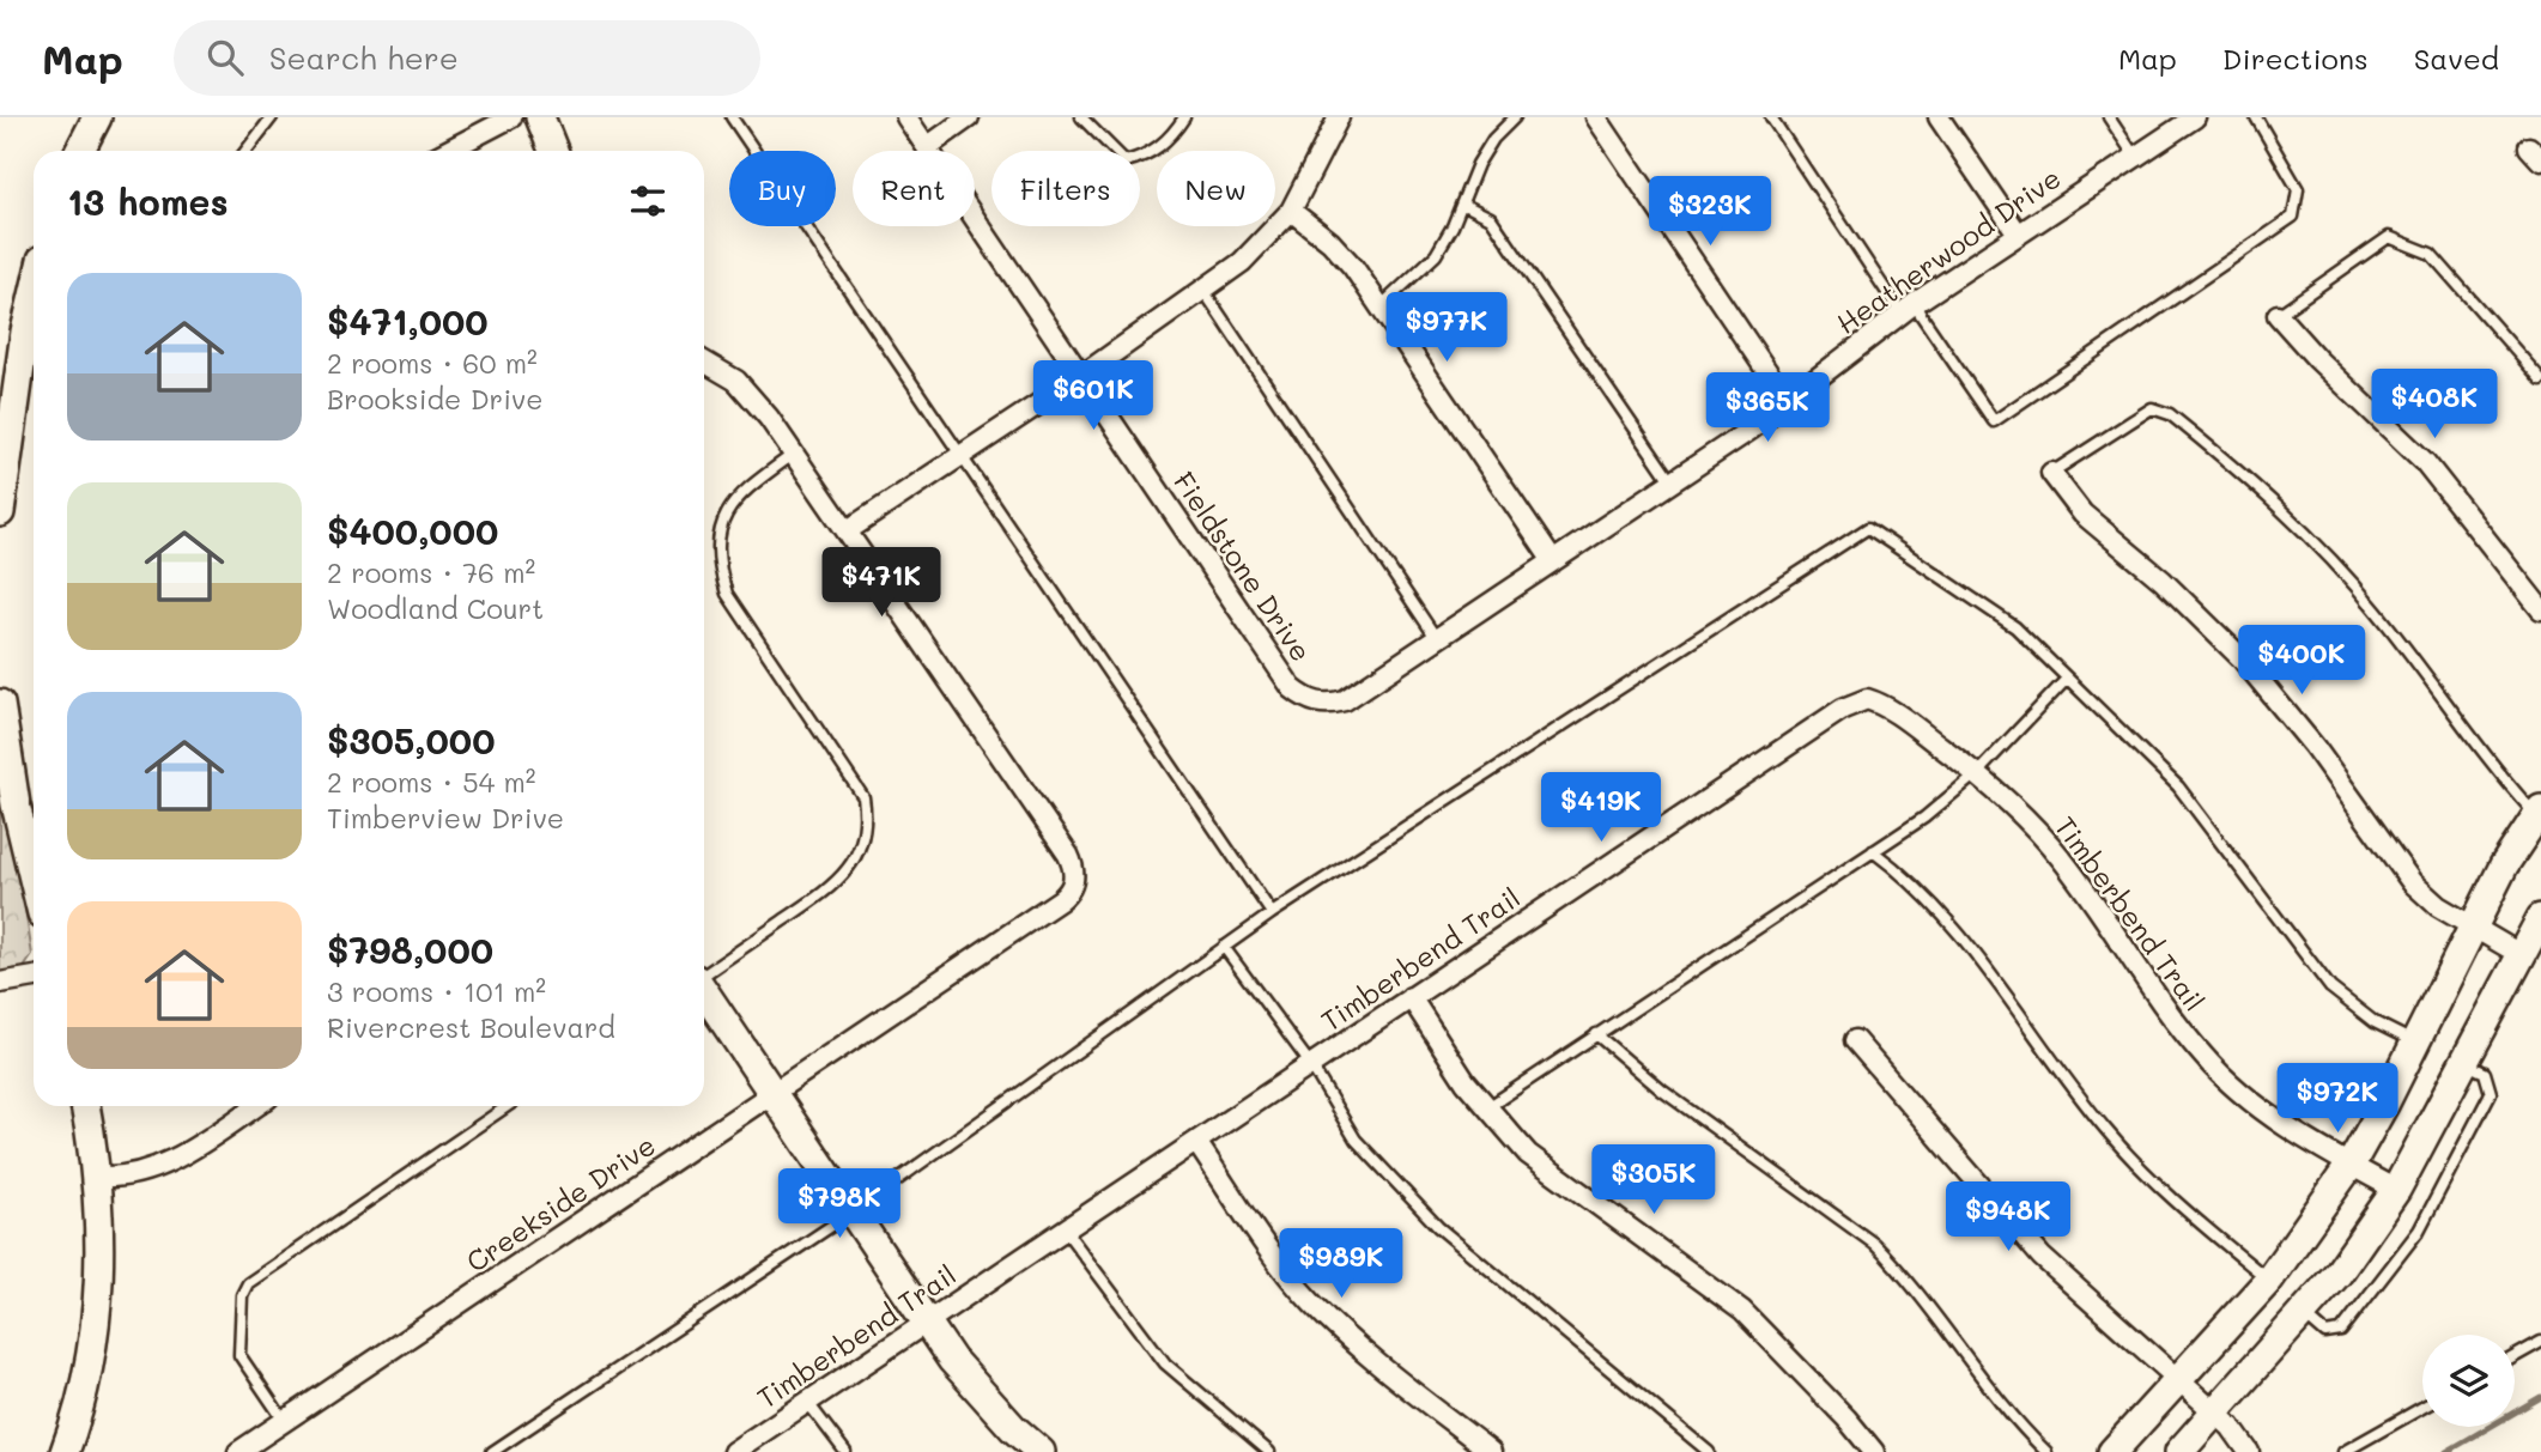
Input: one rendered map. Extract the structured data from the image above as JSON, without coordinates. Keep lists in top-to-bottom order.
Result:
{
  "streets": {
    "street": [
      "Heatherwood Drive",
      "Fieldstone Drive",
      "Timberbend Trail",
      "Creekside Drive"
    ]
  },
  "crossings": [
    ["Heatherwood Drive", "Fieldstone Drive"]
  ],
  "page": {
    "header": "Map",
    "search": "Search here",
    "nav": ["Map", "Directions", "Saved"],
    "chip": [
      "Buy",
      "Rent",
      "Filters",
      "New"
    ],
    "heading": "13 homes",
    "price": [
      "$323K",
      "$977K",
      "$601K",
      "$408K",
      "$365K",
      "$471K",
      "$400K",
      "$419K",
      "$972K",
      "$305K",
      "$798K",
      "$948K",
      "$989K"
    ],
    "list": [
      {
        "name": "$471,000",
        "note": "2 rooms · 60 m² · Brookside Drive"
      },
      {
        "name": "$400,000",
        "note": "2 rooms · 76 m² · Woodland Court"
      },
      {
        "name": "$305,000",
        "note": "2 rooms · 54 m² · Timberview Drive"
      },
      {
        "name": "$798,000",
        "note": "3 rooms · 101 m² · Rivercrest Boulevard"
      }
    ]
  }
}
